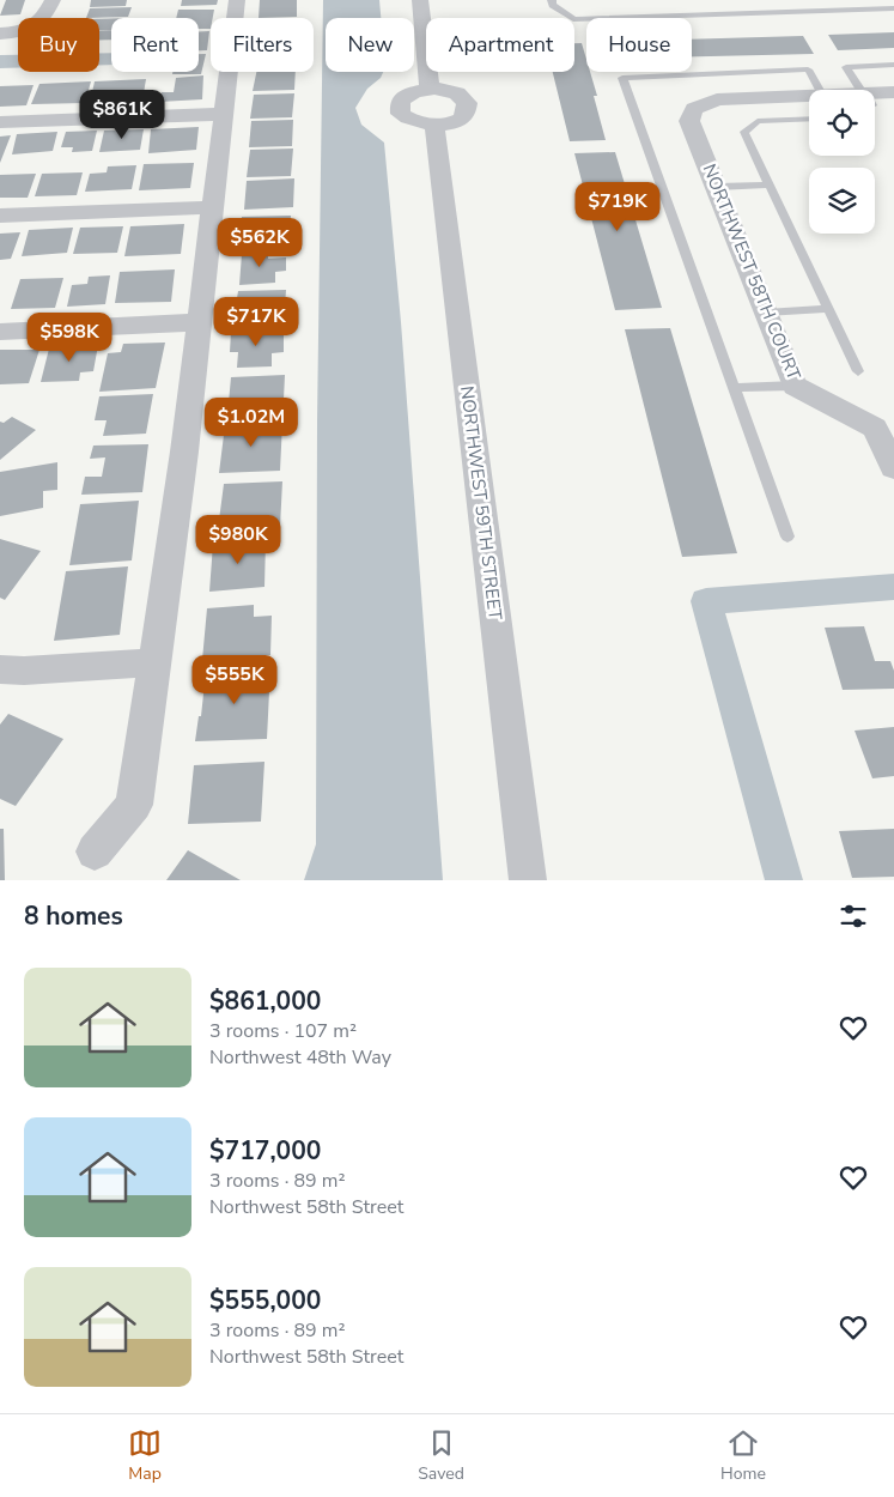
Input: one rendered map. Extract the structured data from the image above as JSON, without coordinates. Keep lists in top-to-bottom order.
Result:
{
  "streets": {
    "street": ["NORTHWEST 58TH COURT", "NORTHWEST 59TH STREET"]
  },
  "page": {
    "chip": [
      "Buy",
      "Rent",
      "Filters",
      "New",
      "Apartment",
      "House"
    ],
    "price": [
      "$861K",
      "$719K",
      "$562K",
      "$717K",
      "$598K",
      "$1.02M",
      "$980K",
      "$555K"
    ],
    "heading": "8 homes",
    "list": [
      {
        "name": "$861,000",
        "note": "3 rooms · 107 m² · Northwest 48th Way"
      },
      {
        "name": "$717,000",
        "note": "3 rooms · 89 m² · Northwest 58th Street"
      },
      {
        "name": "$555,000",
        "note": "3 rooms · 89 m² · Northwest 58th Street"
      }
    ],
    "tabs": ["Map", "Saved", "Home"]
  }
}
